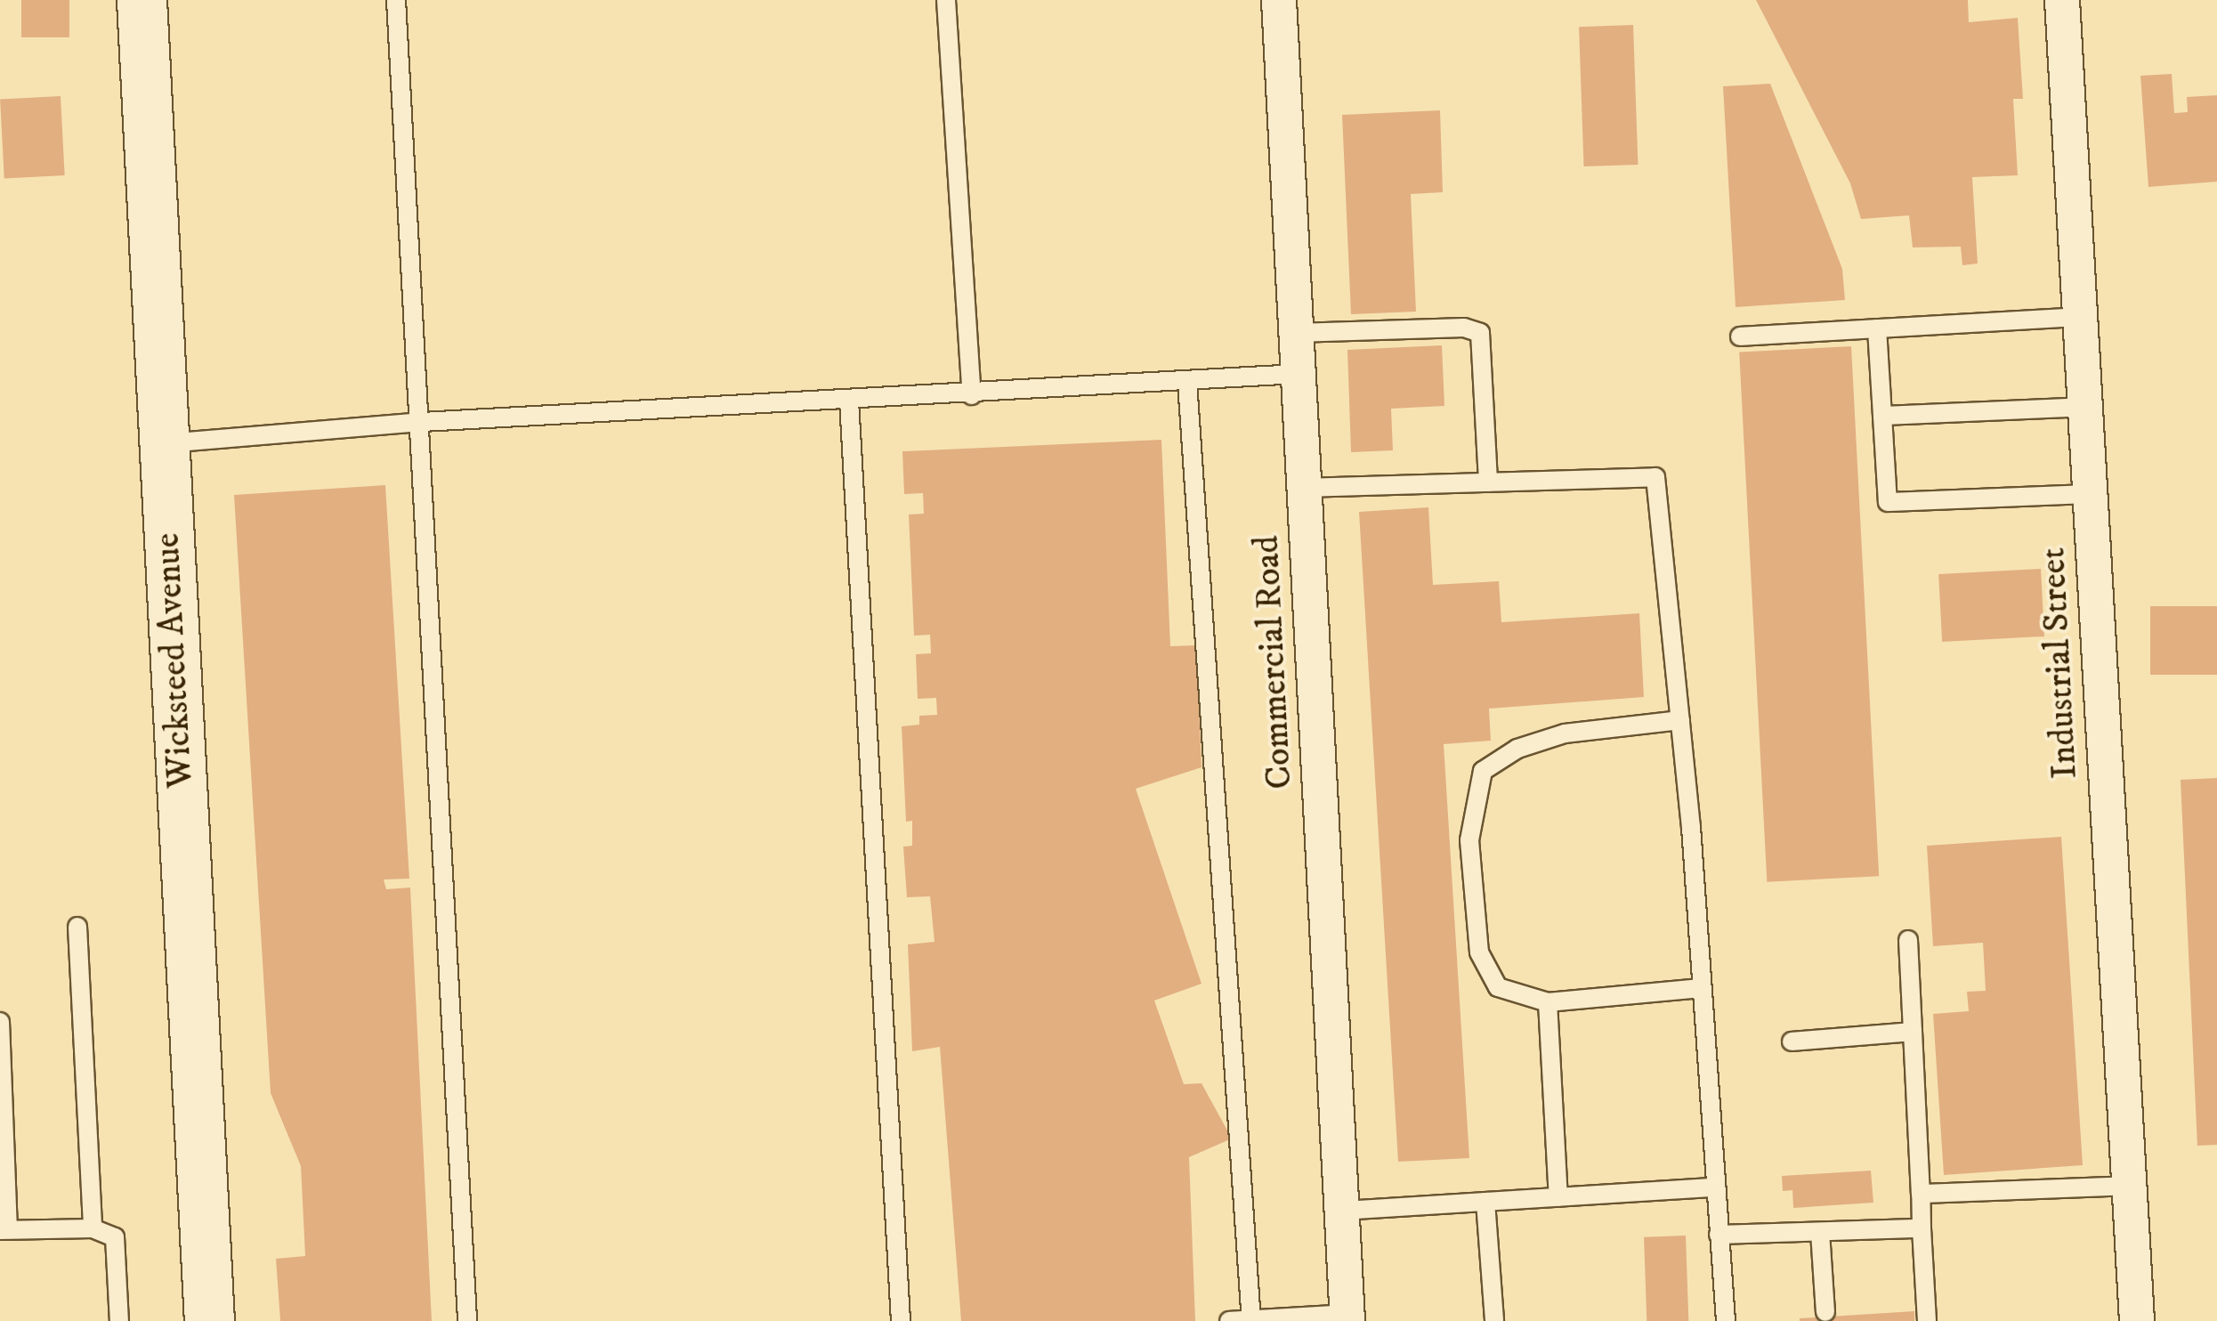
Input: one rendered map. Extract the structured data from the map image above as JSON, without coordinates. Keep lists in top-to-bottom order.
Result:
{
  "streets": {
    "street": ["Wicksteed Avenue", "Commercial Road", "Industrial Street"]
  }
}
